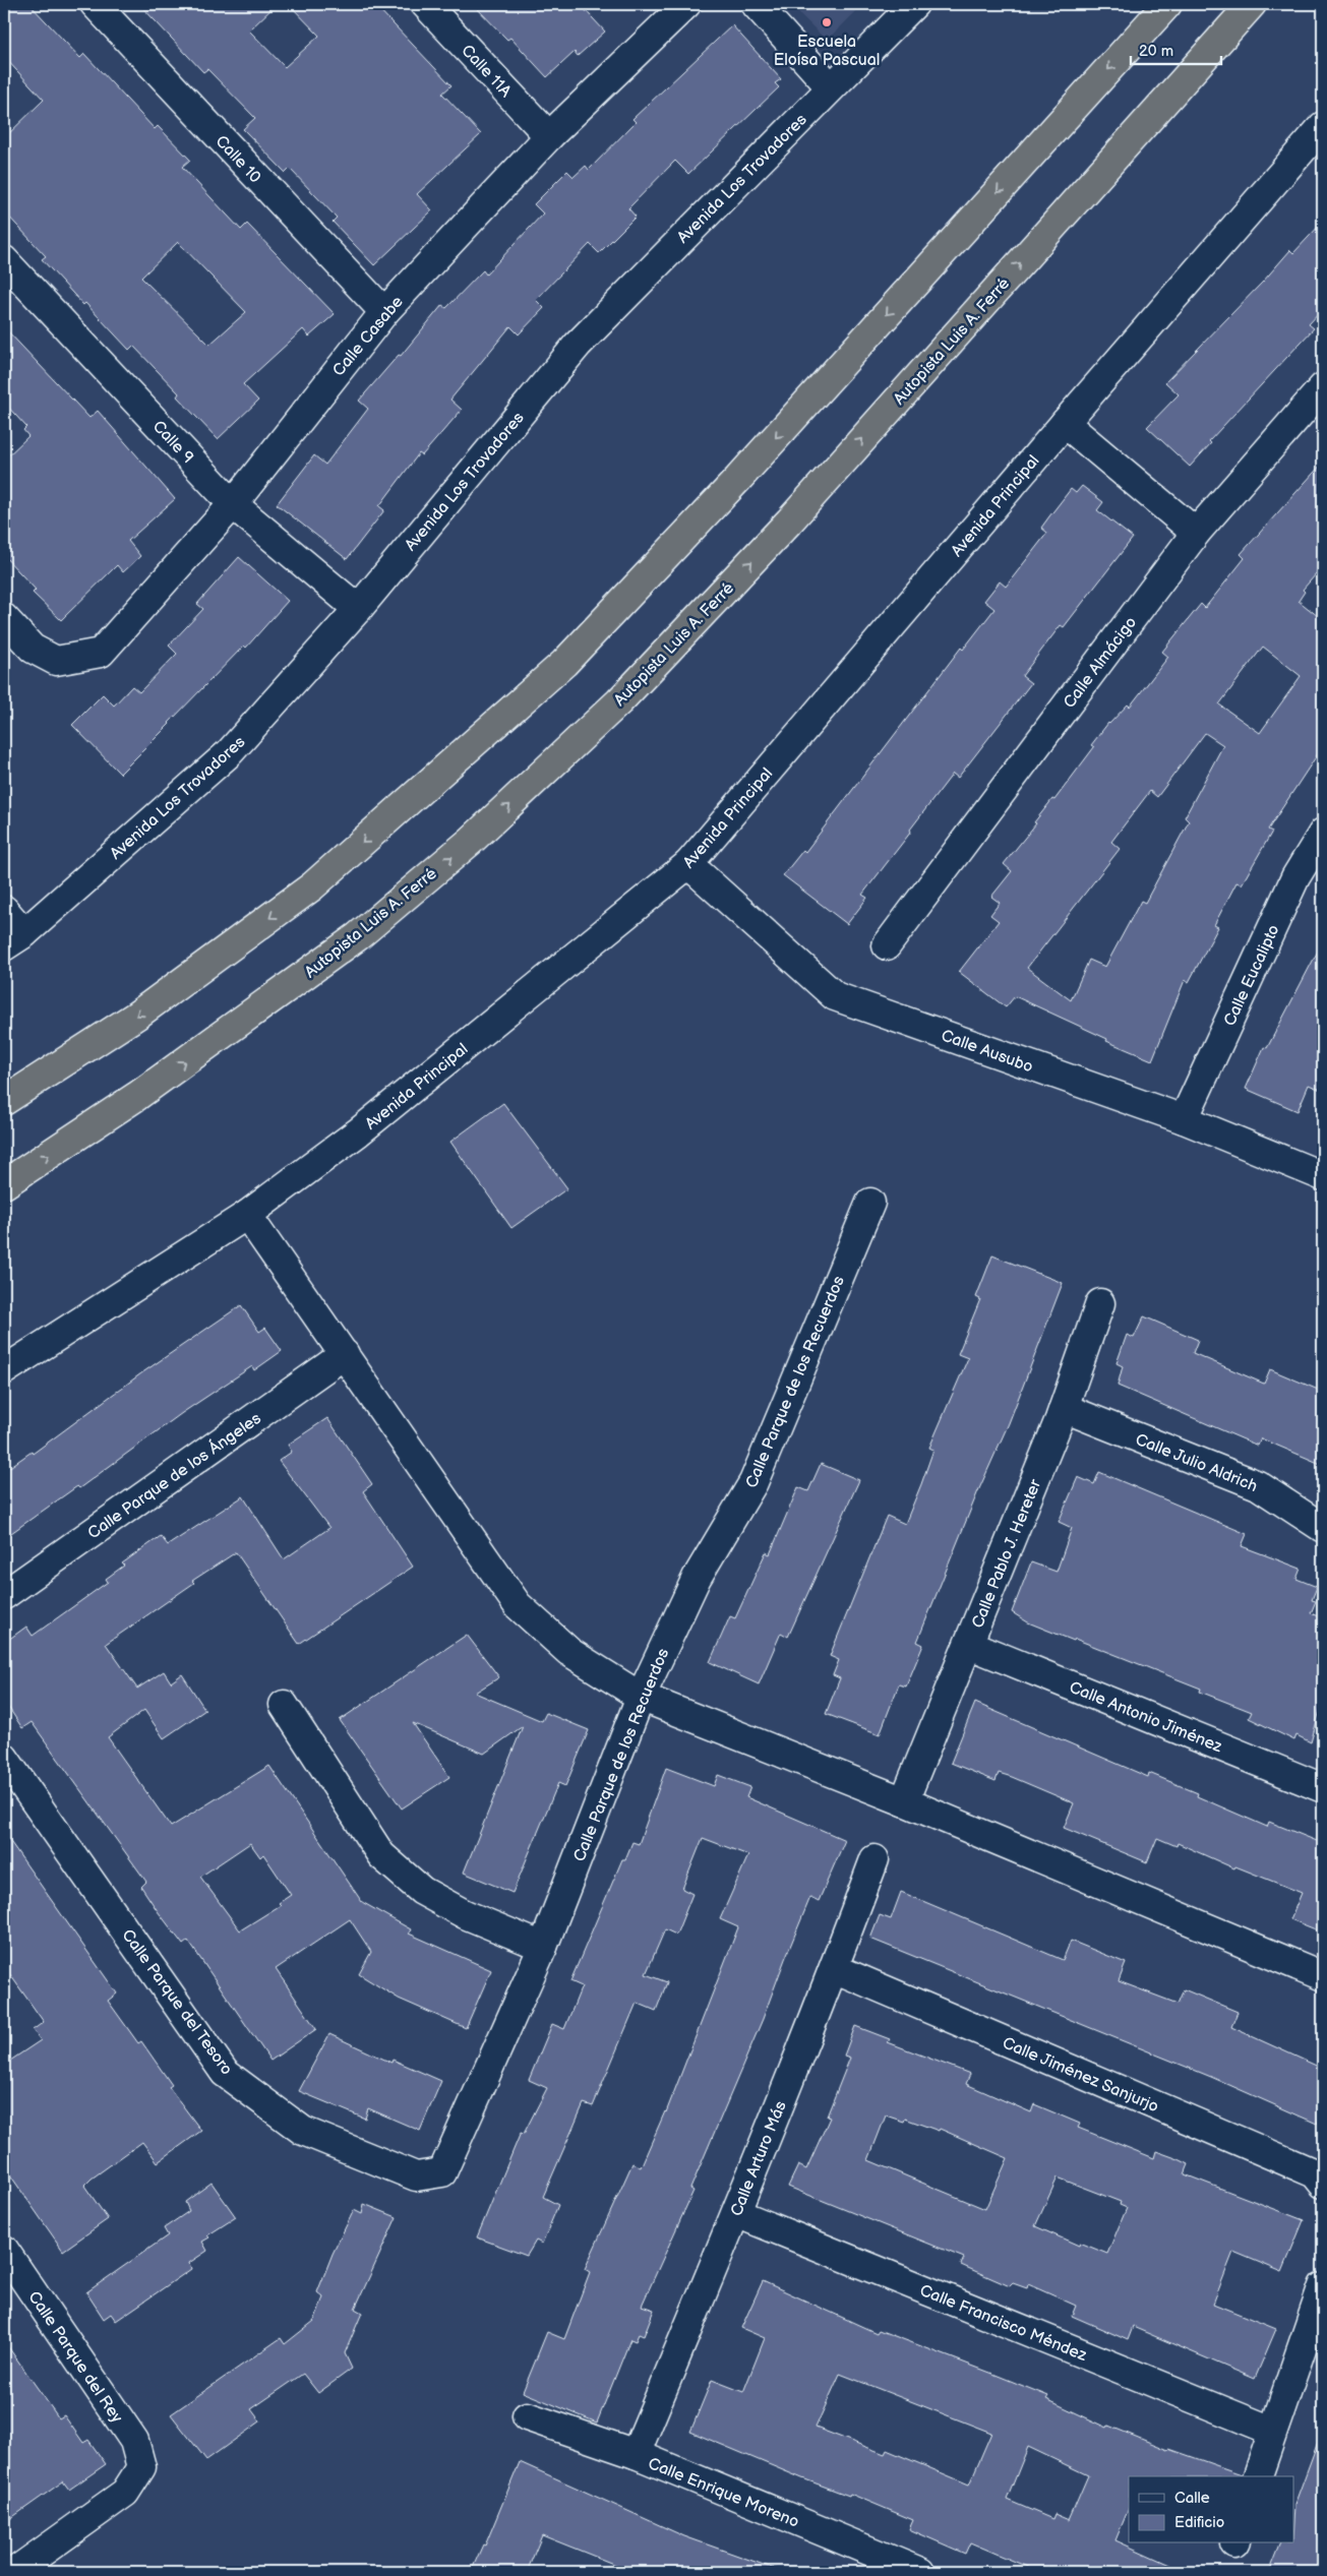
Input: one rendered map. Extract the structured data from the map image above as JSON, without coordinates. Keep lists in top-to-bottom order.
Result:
{
  "streets": {
    "highway": ["Autopista Luis A. Ferré"],
    "street": [
      "Calle 11A",
      "Calle 10",
      "Avenida Los Trovadores",
      "Calle Casabe",
      "Calle 9",
      "Avenida Principal",
      "Calle Almácigo",
      "Calle Eucalipto",
      "Calle Ausubo",
      "Calle Parque de los Recuerdos",
      "Calle Julio Aldrich",
      "Calle Parque de los Ángeles",
      "Calle Pablo J. Hereter",
      "Calle Antonio Jiménez",
      "Calle Parque del Tesoro",
      "Calle Jiménez Sanjurjo",
      "Calle Arturo Más",
      "Calle Francisco Méndez",
      "Calle Parque del Rey",
      "Calle Enrique Moreno"
    ]
  },
  "crossings": [
    ["Calle 11A", "Calle Casabe"],
    ["Calle 10", "Calle Casabe"],
    ["Avenida Los Trovadores", "Calle 9"],
    ["Calle Casabe", "Calle 9"],
    ["Avenida Principal", "Calle Ausubo"],
    ["Calle Eucalipto", "Calle Ausubo"],
    ["Calle Parque de los Recuerdos", "Calle Parque del Tesoro"],
    ["Calle Julio Aldrich", "Calle Pablo J. Hereter"],
    ["Calle Pablo J. Hereter", "Calle Antonio Jiménez"],
    ["Calle Jiménez Sanjurjo", "Calle Arturo Más"],
    ["Calle Arturo Más", "Calle Francisco Méndez"],
    ["Calle Arturo Más", "Calle Enrique Moreno"]
  ],
  "places": ["Escuela Eloísa Pascual"],
  "legend": ["Calle", "Edificio"],
  "scale_bar": "20 m"
}
